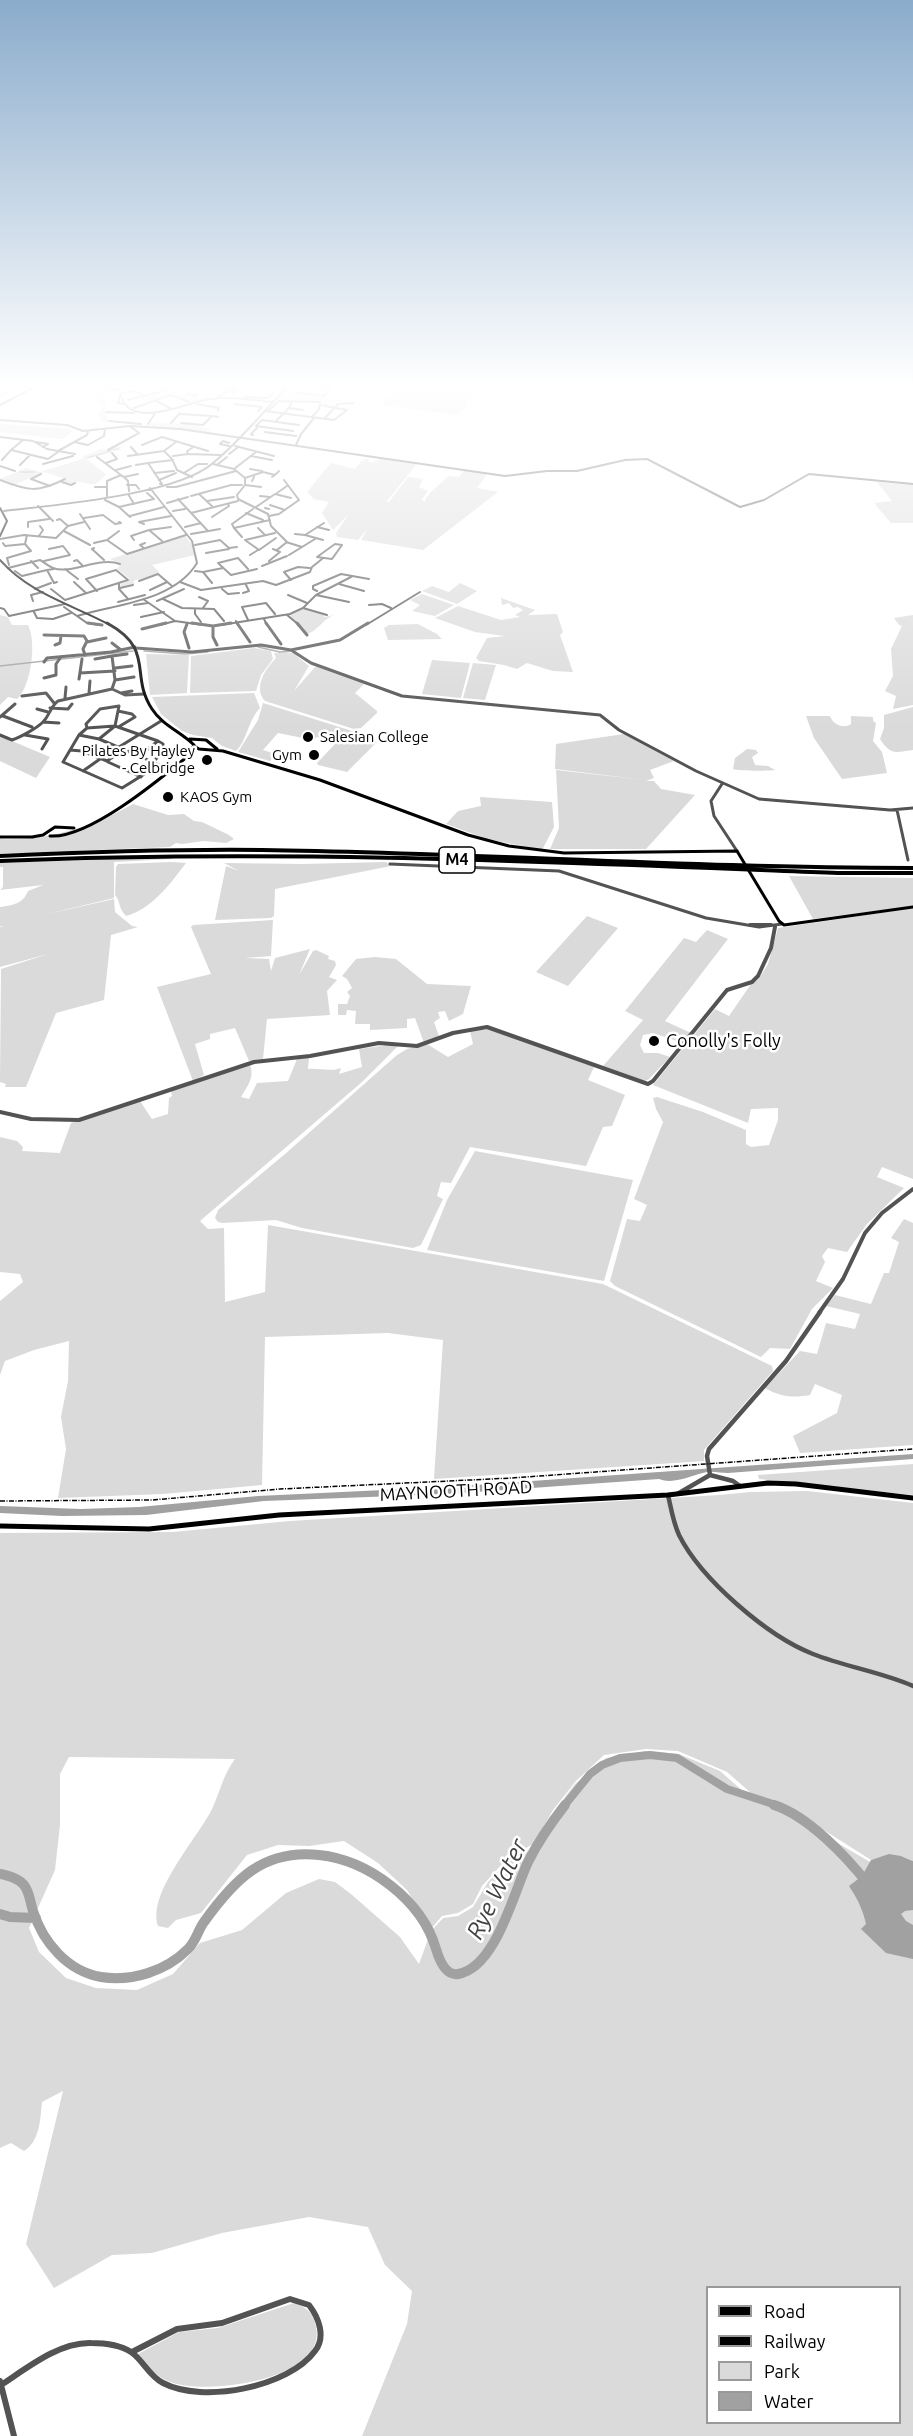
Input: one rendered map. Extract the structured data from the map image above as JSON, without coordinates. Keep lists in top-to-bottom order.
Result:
{
  "streets": {
    "highway": ["M4"],
    "main road": ["MAYNOOTH ROAD"]
  },
  "water": ["Rye Water"],
  "places": [
    "Salesian College",
    "Gym",
    "Pilates By Hayley - Celbridge",
    "KAOS Gym",
    "Conolly's Folly"
  ],
  "legend": [
    "Road",
    "Railway",
    "Park",
    "Water"
  ]
}
